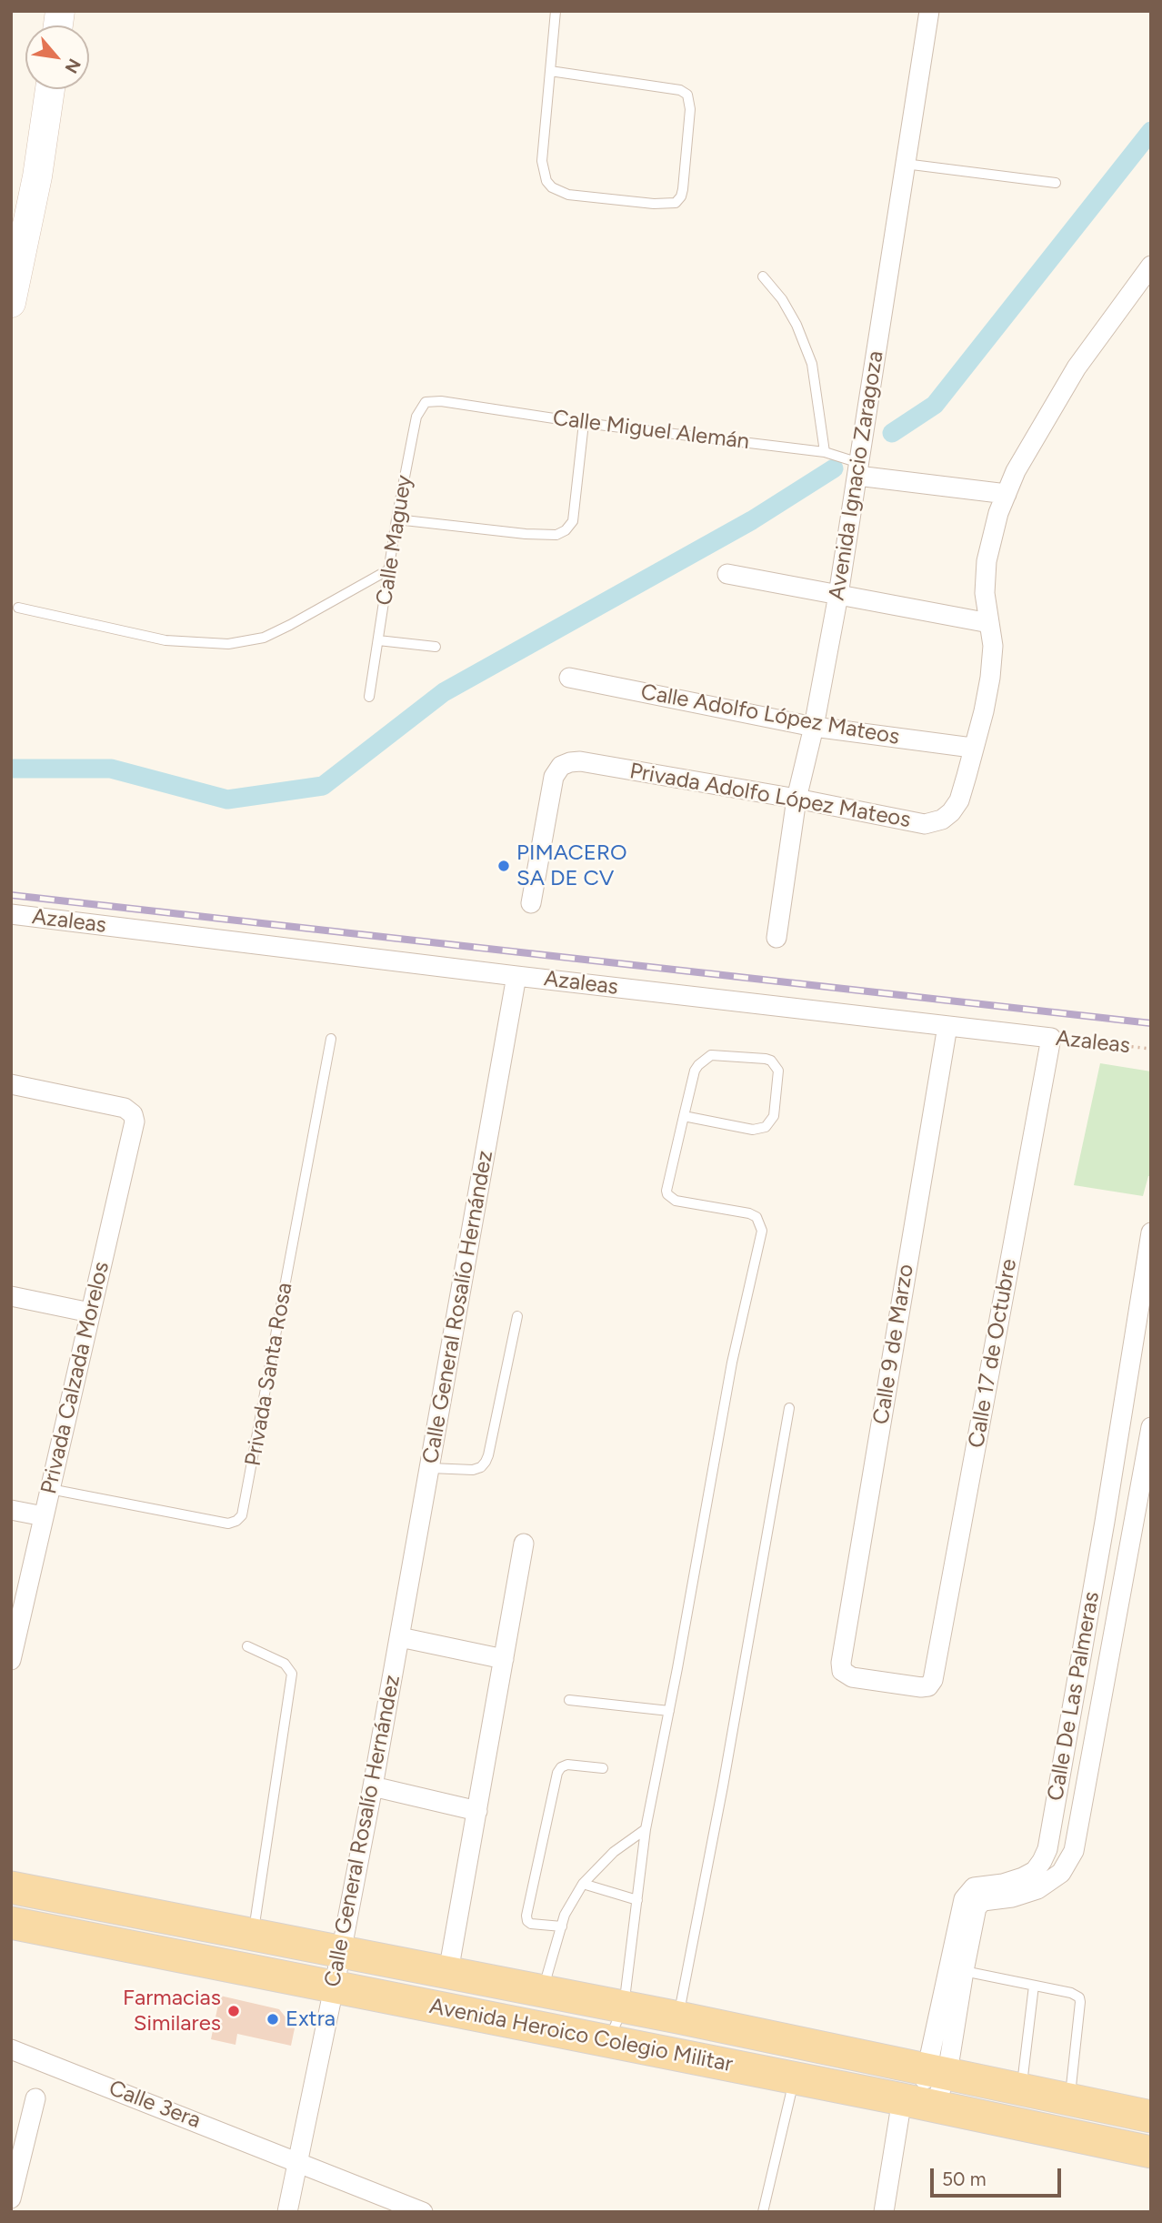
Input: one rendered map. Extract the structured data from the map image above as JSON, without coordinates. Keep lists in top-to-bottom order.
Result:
{
  "streets": {
    "main road": ["Avenida Heroico Colegio Militar"],
    "street": [
      "Calle Miguel Alemán",
      "Avenida Ignacio Zaragoza",
      "Calle Adolfo López Mateos",
      "Privada Adolfo López Mateos",
      "Azaleas",
      "Calle General Rosalío Hernández",
      "Calle 9 de Marzo",
      "Calle 17 de Octubre",
      "Privada Calzada Morelos",
      "Calle De Las Palmeras",
      "Calle 3era"
    ],
    "lane": ["Calle Maguey", "Privada Santa Rosa"]
  },
  "crossings": [
    ["Calle Miguel Alemán", "Avenida Ignacio Zaragoza"],
    ["Calle Miguel Alemán", "Calle Maguey"],
    ["Calle Miguel Alemán", "Privada Adolfo López Mateos"],
    ["Avenida Ignacio Zaragoza", "Calle Adolfo López Mateos"],
    ["Avenida Ignacio Zaragoza", "Privada Adolfo López Mateos"],
    ["Calle Adolfo López Mateos", "Privada Adolfo López Mateos"],
    ["Azaleas", "Calle General Rosalío Hernández"],
    ["Azaleas", "Calle 9 de Marzo"],
    ["Azaleas", "Calle 17 de Octubre"],
    ["Calle General Rosalío Hernández", "Avenida Heroico Colegio Militar"],
    ["Calle General Rosalío Hernández", "Calle 3era"],
    ["Calle 9 de Marzo", "Calle 17 de Octubre"],
    ["Privada Santa Rosa", "Privada Calzada Morelos"],
    ["Calle De Las Palmeras", "Avenida Heroico Colegio Militar"]
  ],
  "places": ["PIMACERO SA DE CV", "Farmacias Similares", "Extra"],
  "scale_bar": "50 m",
  "north": "bottom right"
}
